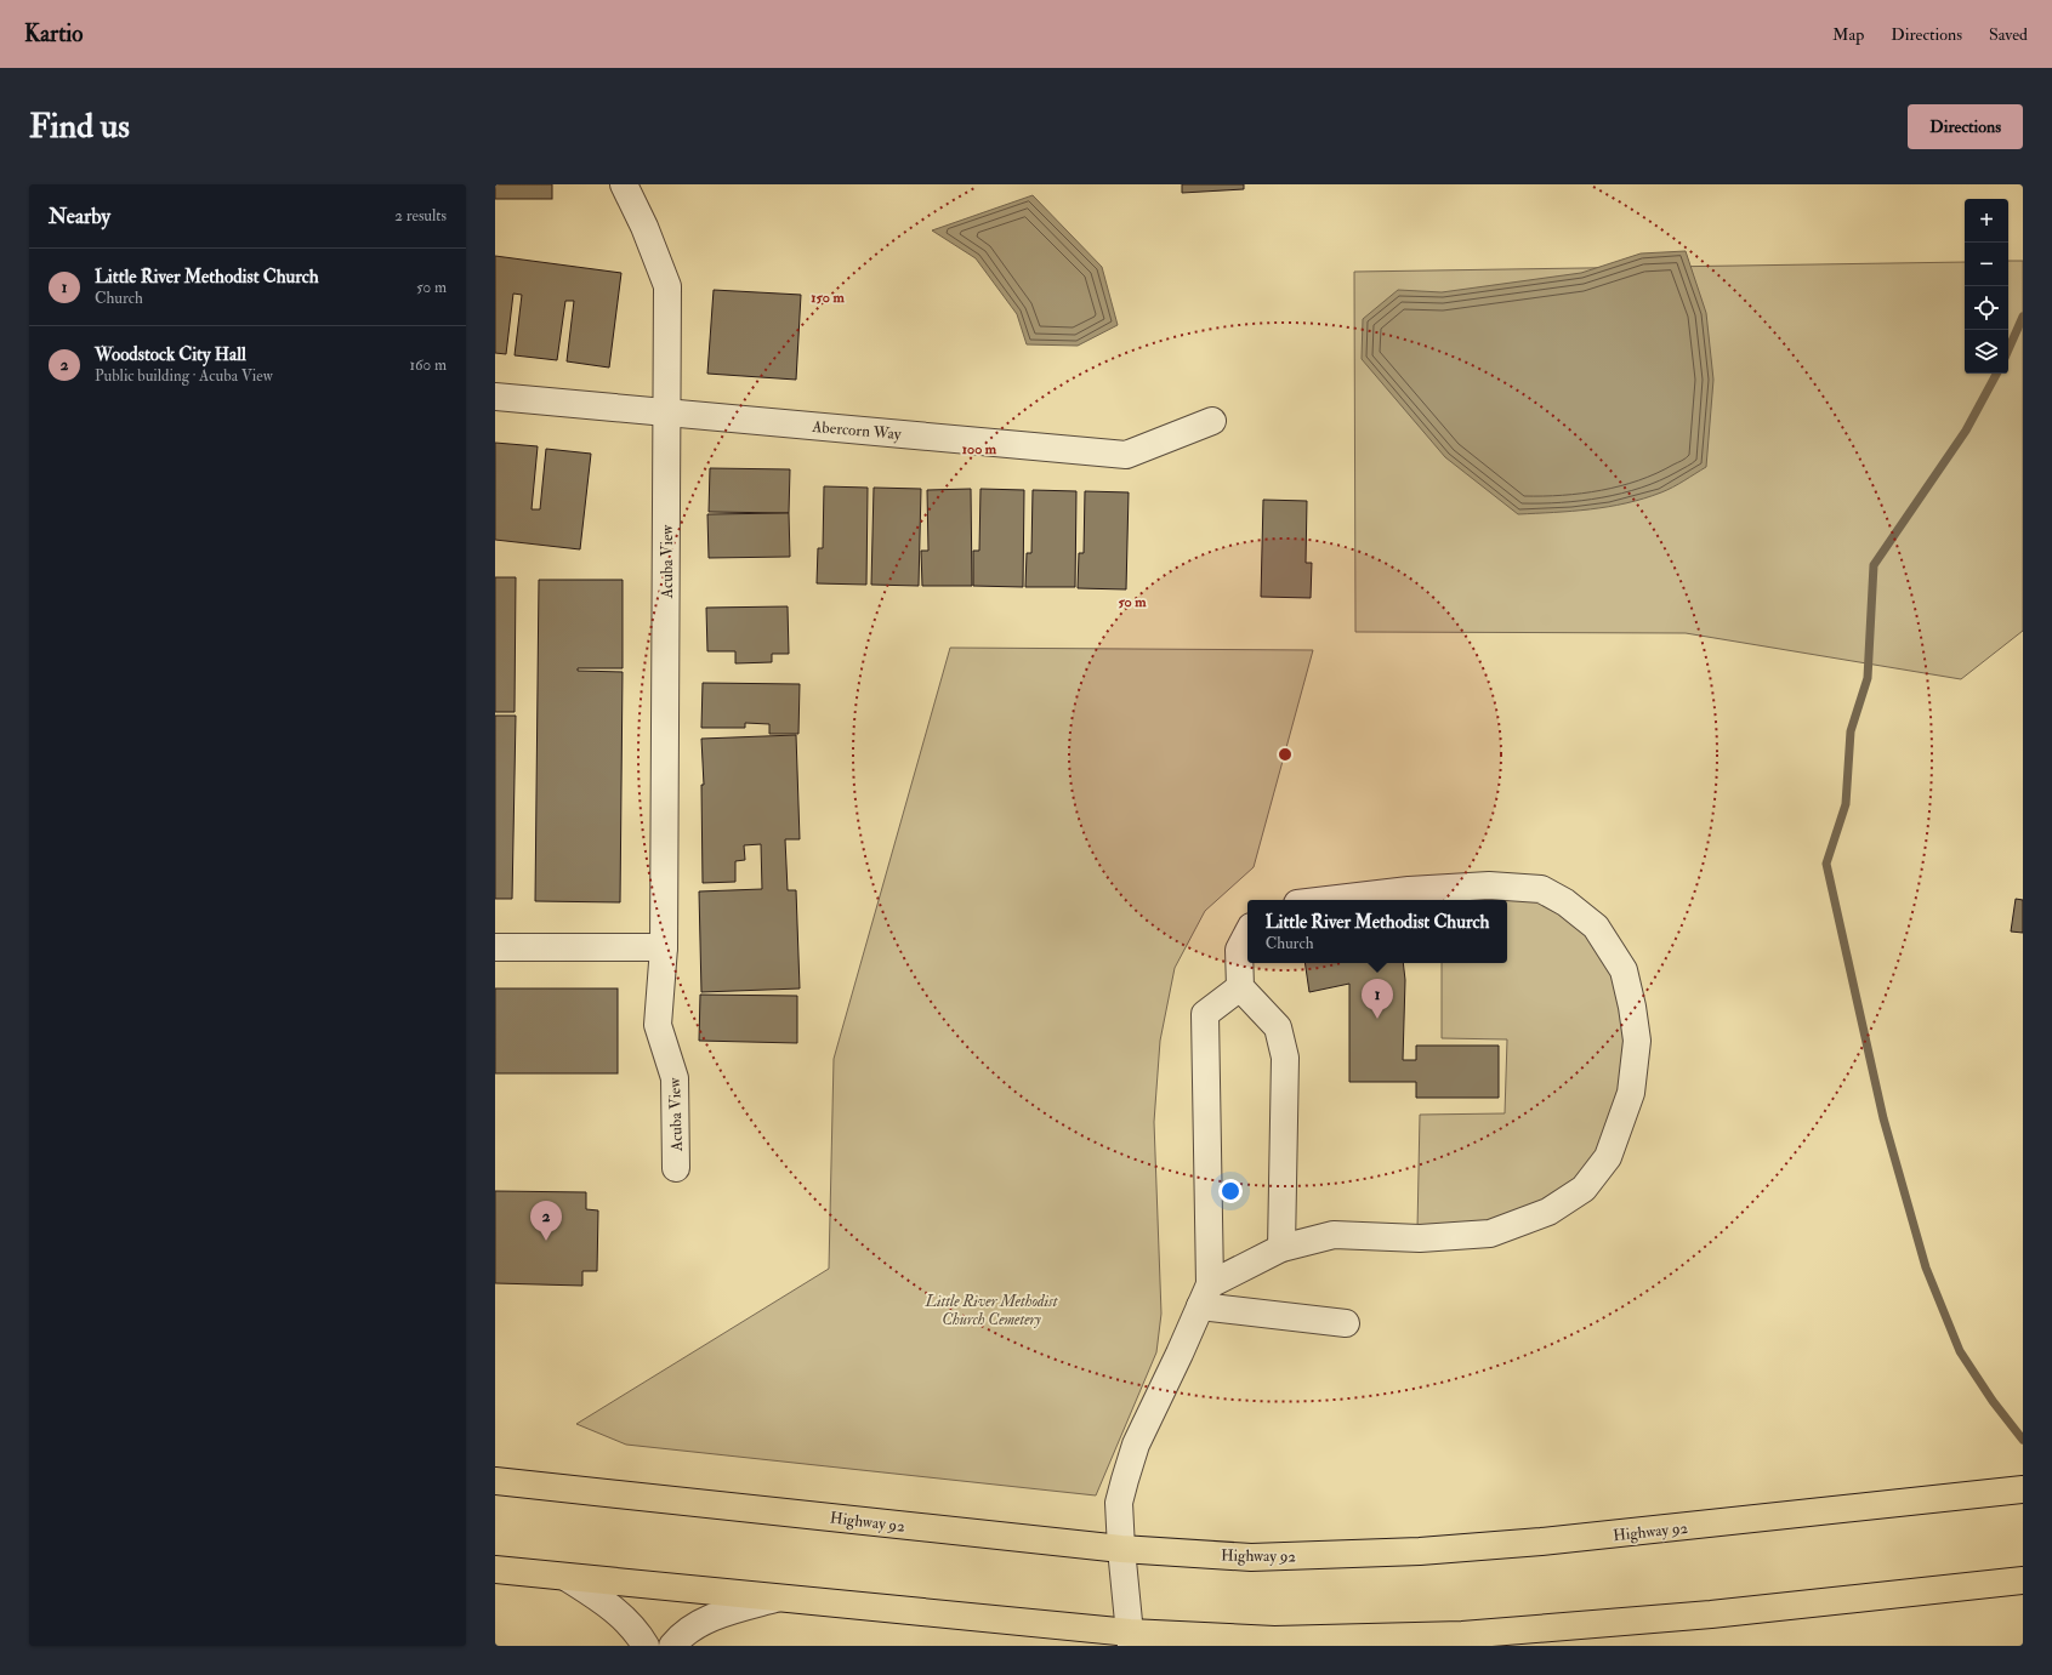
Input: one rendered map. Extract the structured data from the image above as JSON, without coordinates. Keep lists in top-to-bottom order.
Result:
{
  "streets": {
    "main road": ["Highway 92"],
    "street": ["Abercorn Way", "Acuba View"]
  },
  "crossings": [
    ["Abercorn Way", "Acuba View"]
  ],
  "parks": ["Little River Methodist Church Cemetery"],
  "page": {
    "header": "Kartio",
    "nav": ["Map", "Directions", "Saved"],
    "buttons": "Directions",
    "title": "Find us",
    "heading": ["Nearby", "2 results"],
    "map_buttons": ["+", "−"],
    "list": [
      {
        "mark": "1",
        "name": "Little River Methodist Church",
        "note": "Church",
        "value": "50 m"
      },
      {
        "mark": "2",
        "name": "Woodstock City Hall",
        "note": "Public building · Acuba View",
        "value": "160 m"
      }
    ],
    "popup": ["Little River Methodist Church", "Church"],
    "pins": ["1", "2"]
  },
  "rings": ["150 m", "100 m", "50 m"]
}
